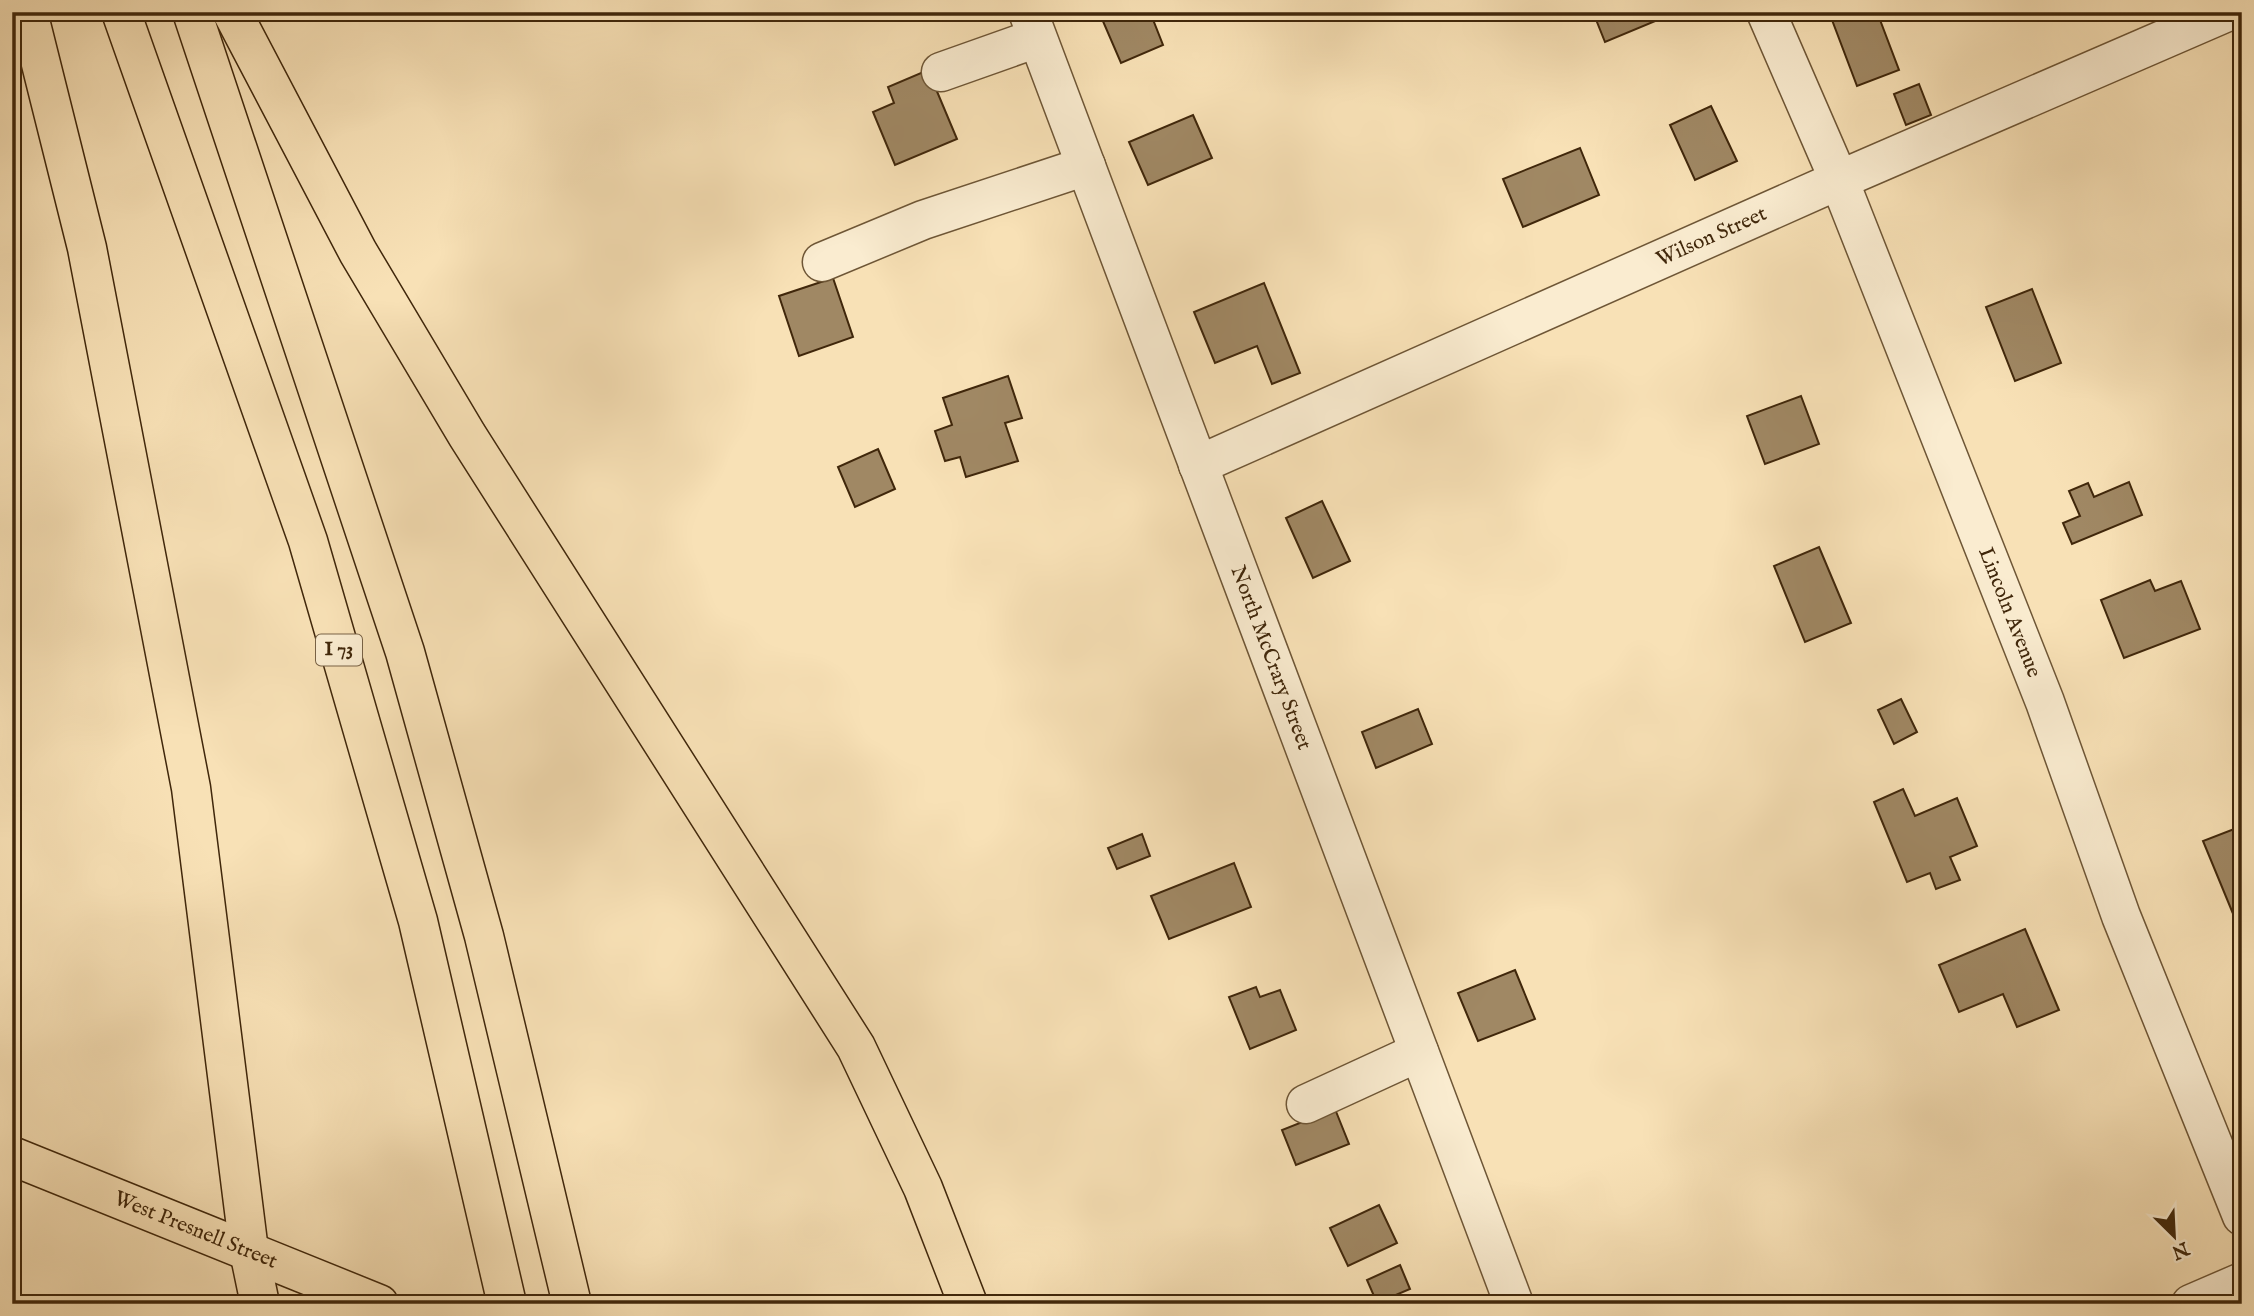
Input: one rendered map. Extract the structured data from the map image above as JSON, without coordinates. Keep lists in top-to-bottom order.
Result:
{
  "streets": {
    "main road": ["I 73", "West Presnell Street"],
    "street": ["Wilson Street", "Lincoln Avenue", "North McCrary Street"]
  },
  "crossings": [
    ["Wilson Street", "Lincoln Avenue"],
    ["Wilson Street", "North McCrary Street"]
  ],
  "north": "bottom right"
}
